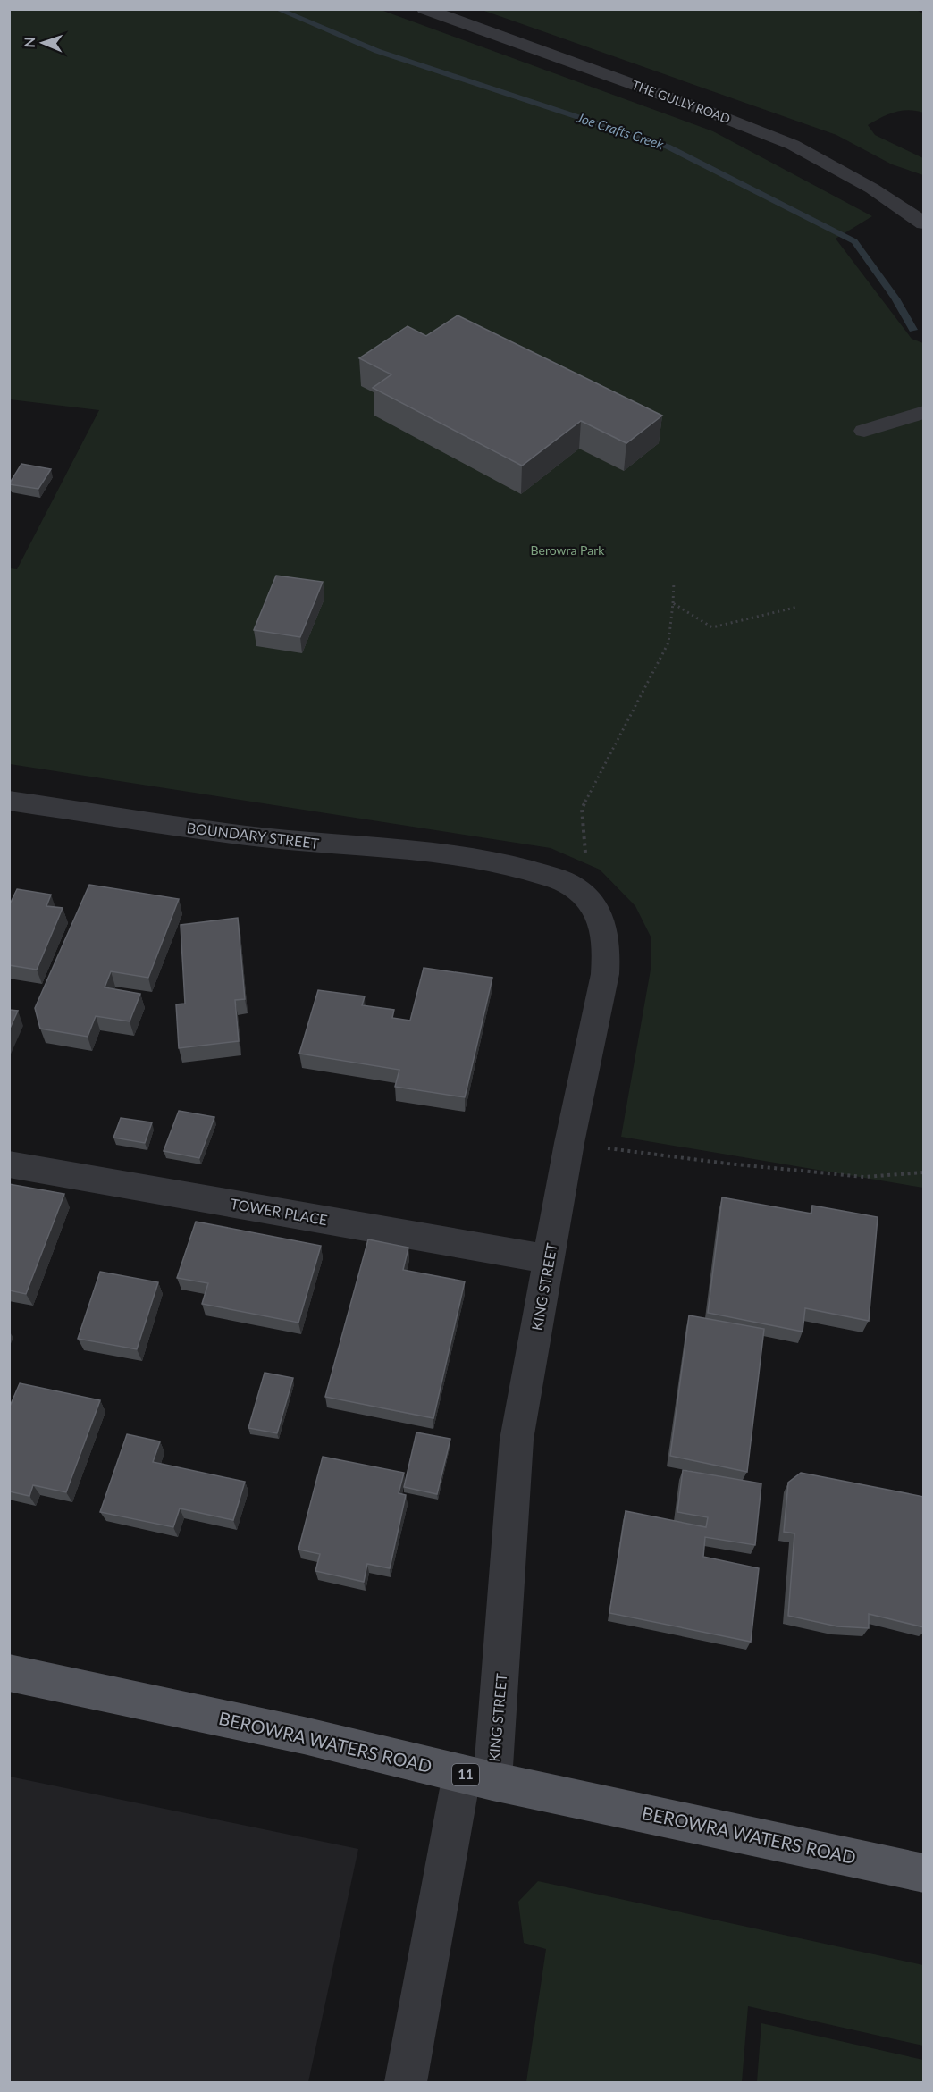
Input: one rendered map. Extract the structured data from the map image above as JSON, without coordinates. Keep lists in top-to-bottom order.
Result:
{
  "streets": {
    "main road": ["BEROWRA WATERS ROAD", "11"],
    "street": [
      "THE GULLY ROAD",
      "BOUNDARY STREET",
      "TOWER PLACE",
      "KING STREET"
    ]
  },
  "crossings": [
    ["BOUNDARY STREET", "KING STREET"],
    ["TOWER PLACE", "KING STREET"],
    ["KING STREET", "BEROWRA WATERS ROAD"]
  ],
  "water": ["Joe Crafts Creek"],
  "parks": ["Berowra Park"],
  "north": "left"
}
